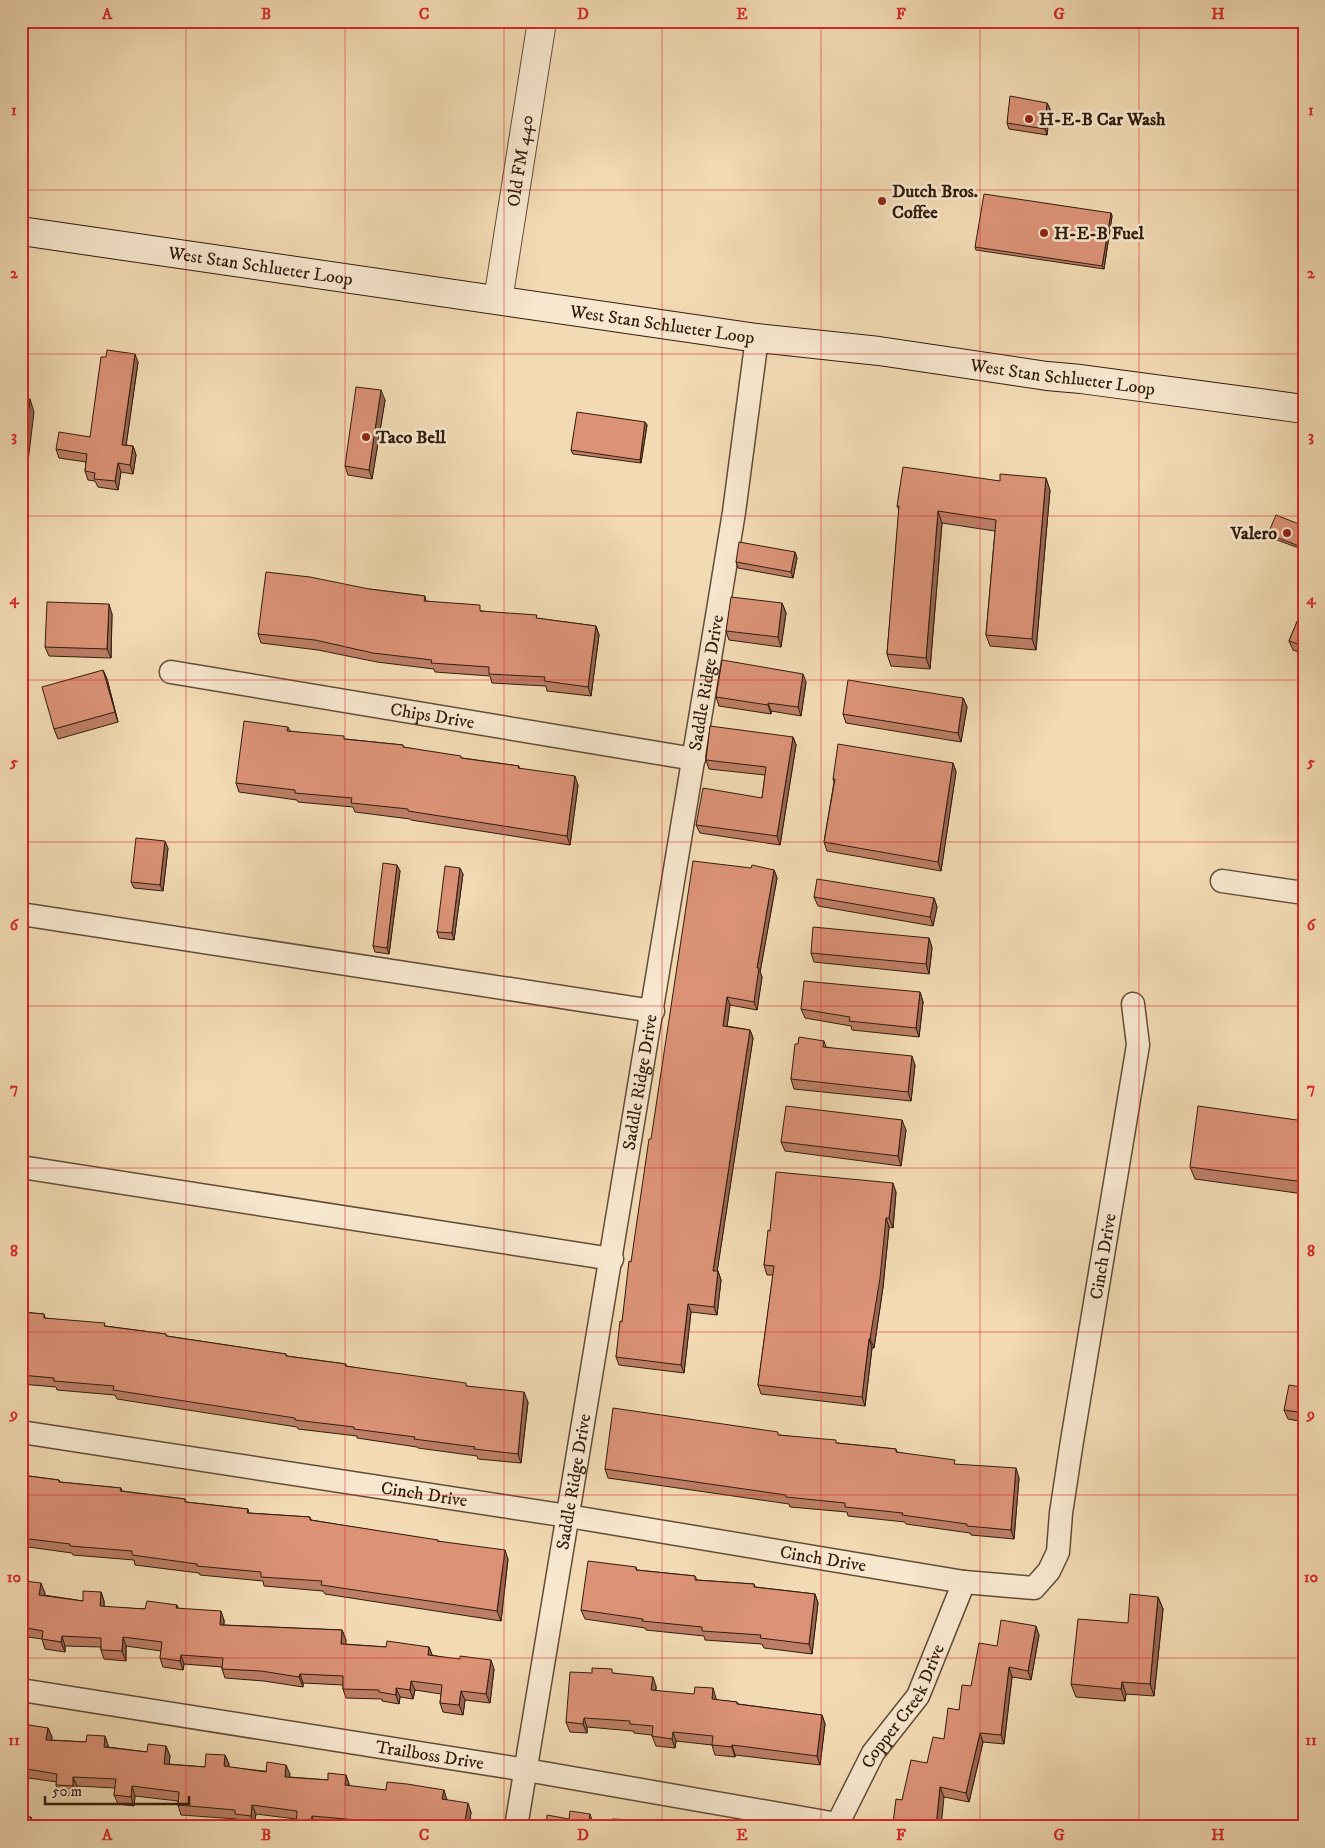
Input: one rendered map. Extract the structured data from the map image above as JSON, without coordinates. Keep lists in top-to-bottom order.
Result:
{
  "streets": {
    "main road": ["Old FM 440", "West Stan Schlueter Loop"],
    "street": [
      "Saddle Ridge Drive",
      "Chips Drive",
      "Cinch Drive",
      "Copper Creek Drive",
      "Trailboss Drive"
    ]
  },
  "crossings": [
    ["Old FM 440", "West Stan Schlueter Loop"],
    ["West Stan Schlueter Loop", "Saddle Ridge Drive"],
    ["Saddle Ridge Drive", "Chips Drive"],
    ["Saddle Ridge Drive", "Cinch Drive"],
    ["Saddle Ridge Drive", "Trailboss Drive"],
    ["Cinch Drive", "Copper Creek Drive"],
    ["Copper Creek Drive", "Trailboss Drive"]
  ],
  "places": [
    "H-E-B Car Wash",
    "Dutch Bros. Coffee",
    "H-E-B Fuel",
    "Taco Bell",
    "Valero"
  ],
  "scale_bar": "50 m",
  "grid": {
    "columns": [
      "A",
      "B",
      "C",
      "D",
      "E",
      "F",
      "G",
      "H"
    ],
    "rows": [
      "1",
      "2",
      "3",
      "4",
      "5",
      "6",
      "7",
      "8",
      "9",
      "10",
      "11"
    ]
  }
}
